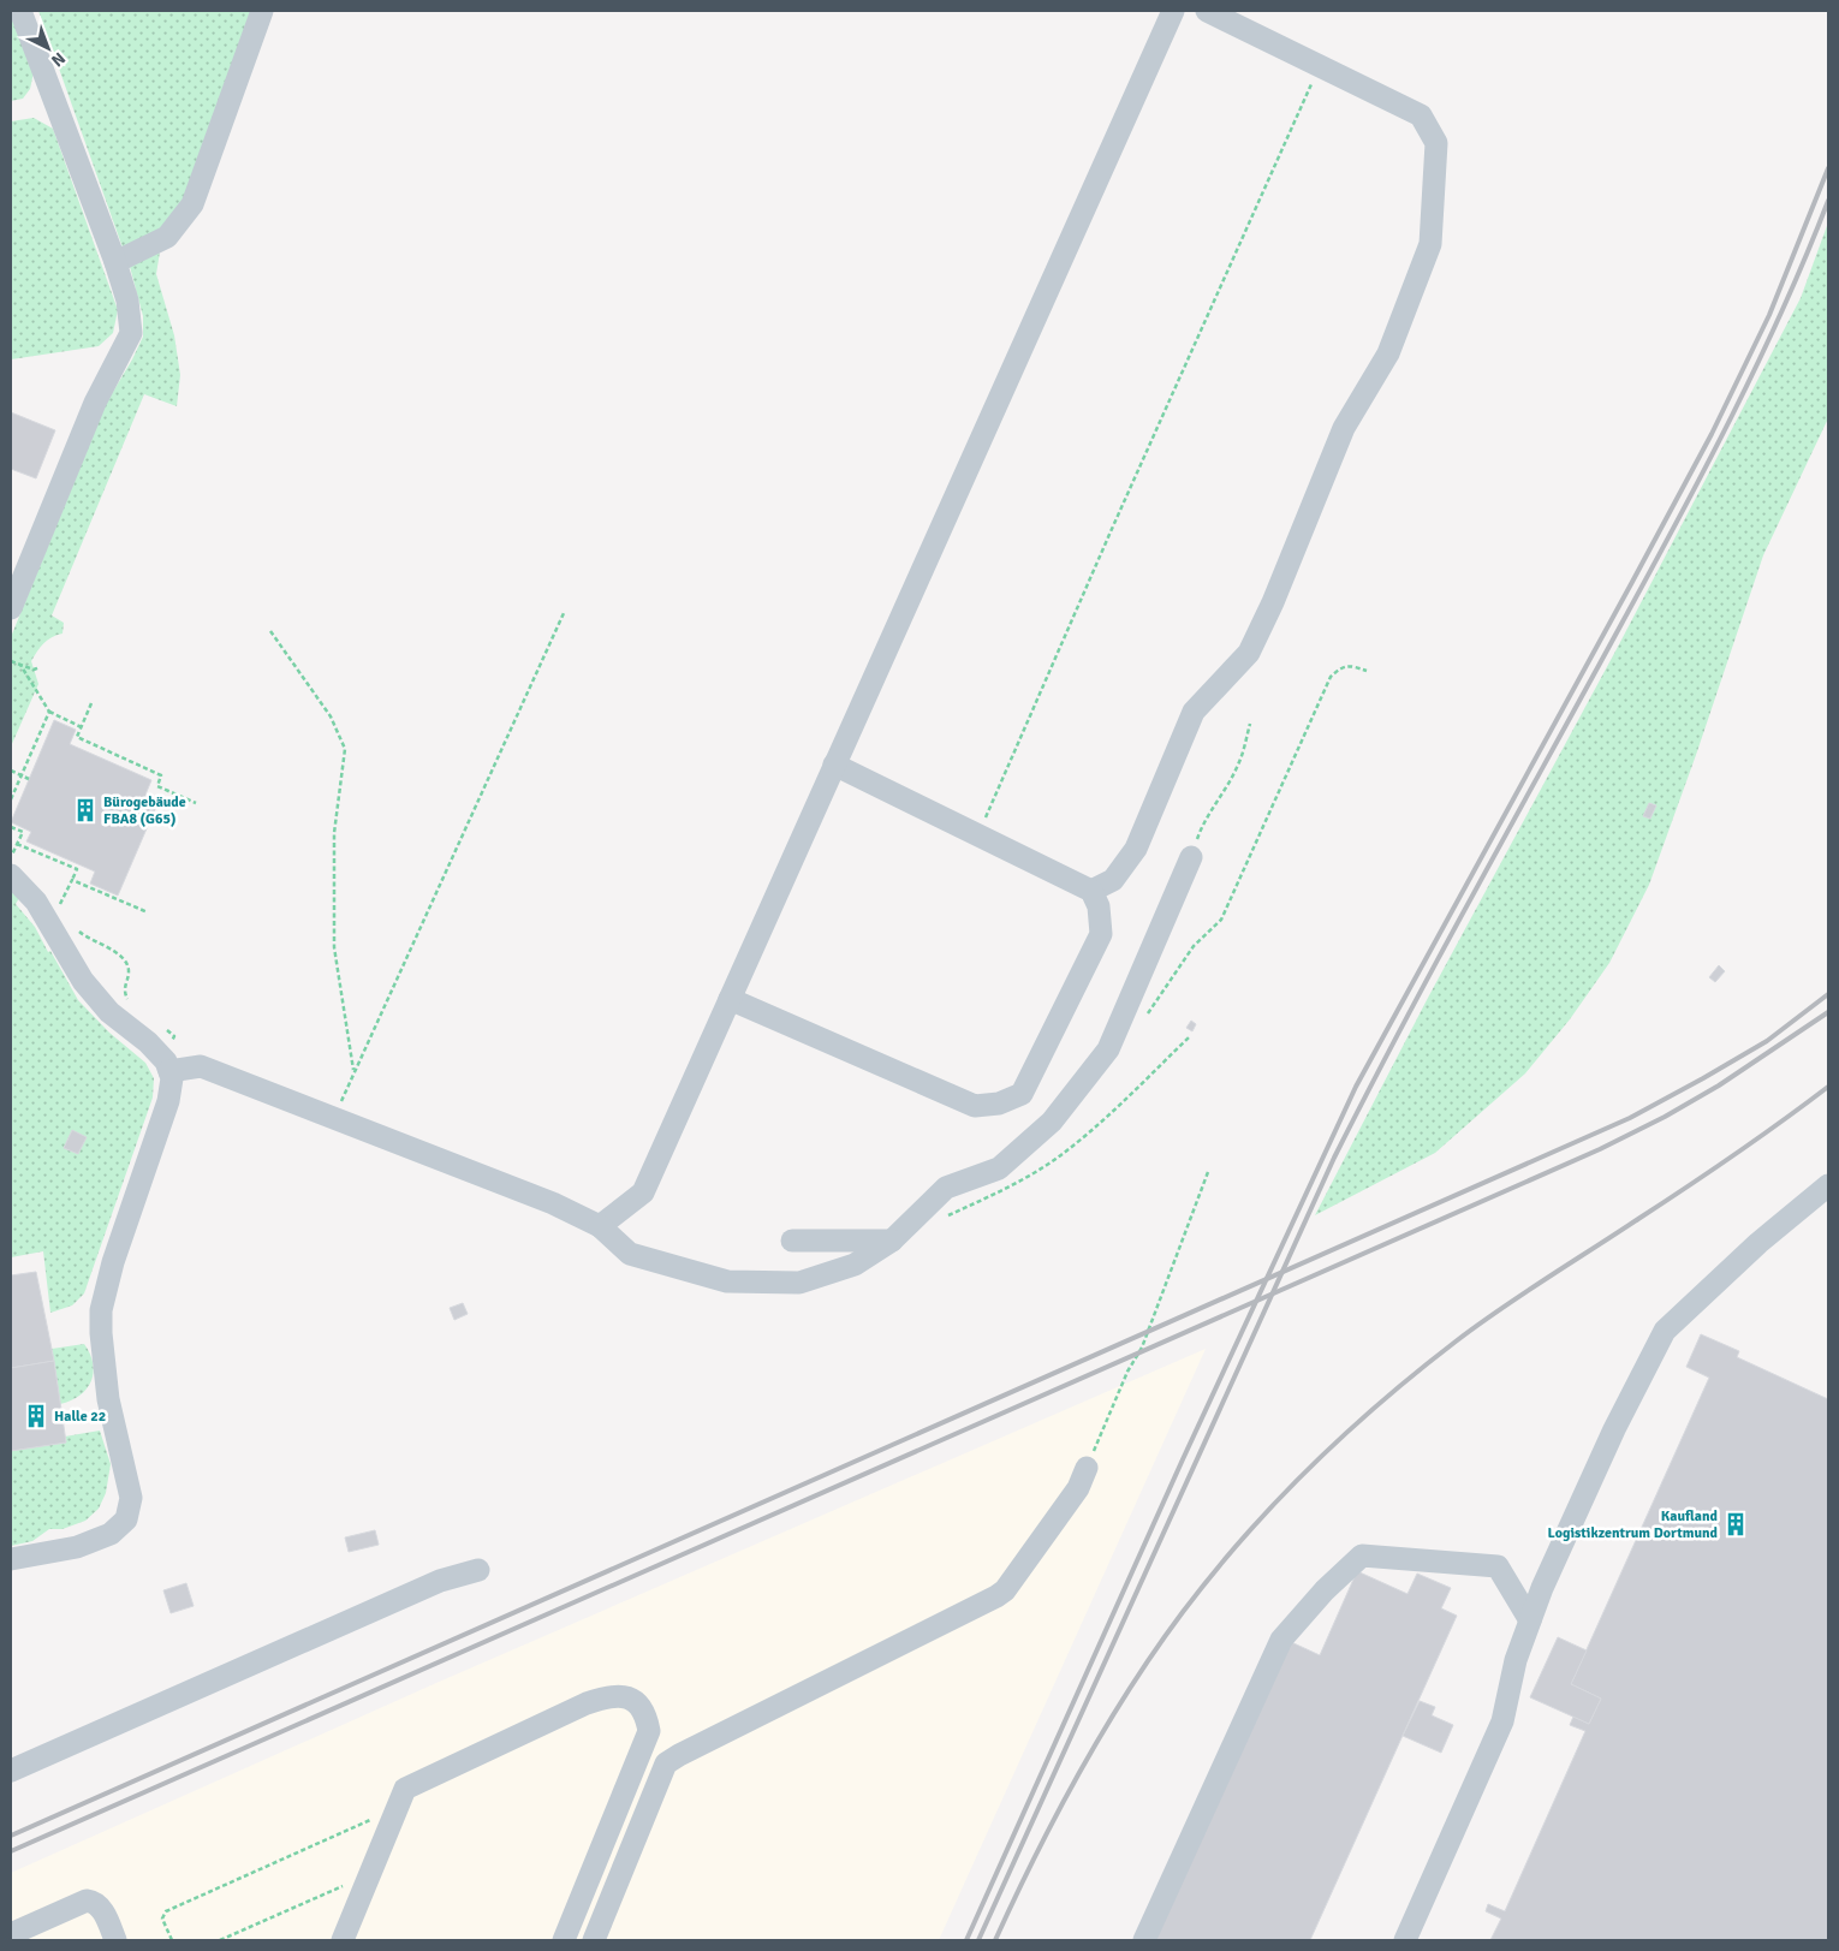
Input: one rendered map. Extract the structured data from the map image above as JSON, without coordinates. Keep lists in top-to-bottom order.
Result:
{
  "places": {
    "building": ["Bürogebäude FBA8 (G65)", "Halle 22", "Kaufland Logistikzentrum Dortmund"]
  },
  "north": "bottom right"
}
